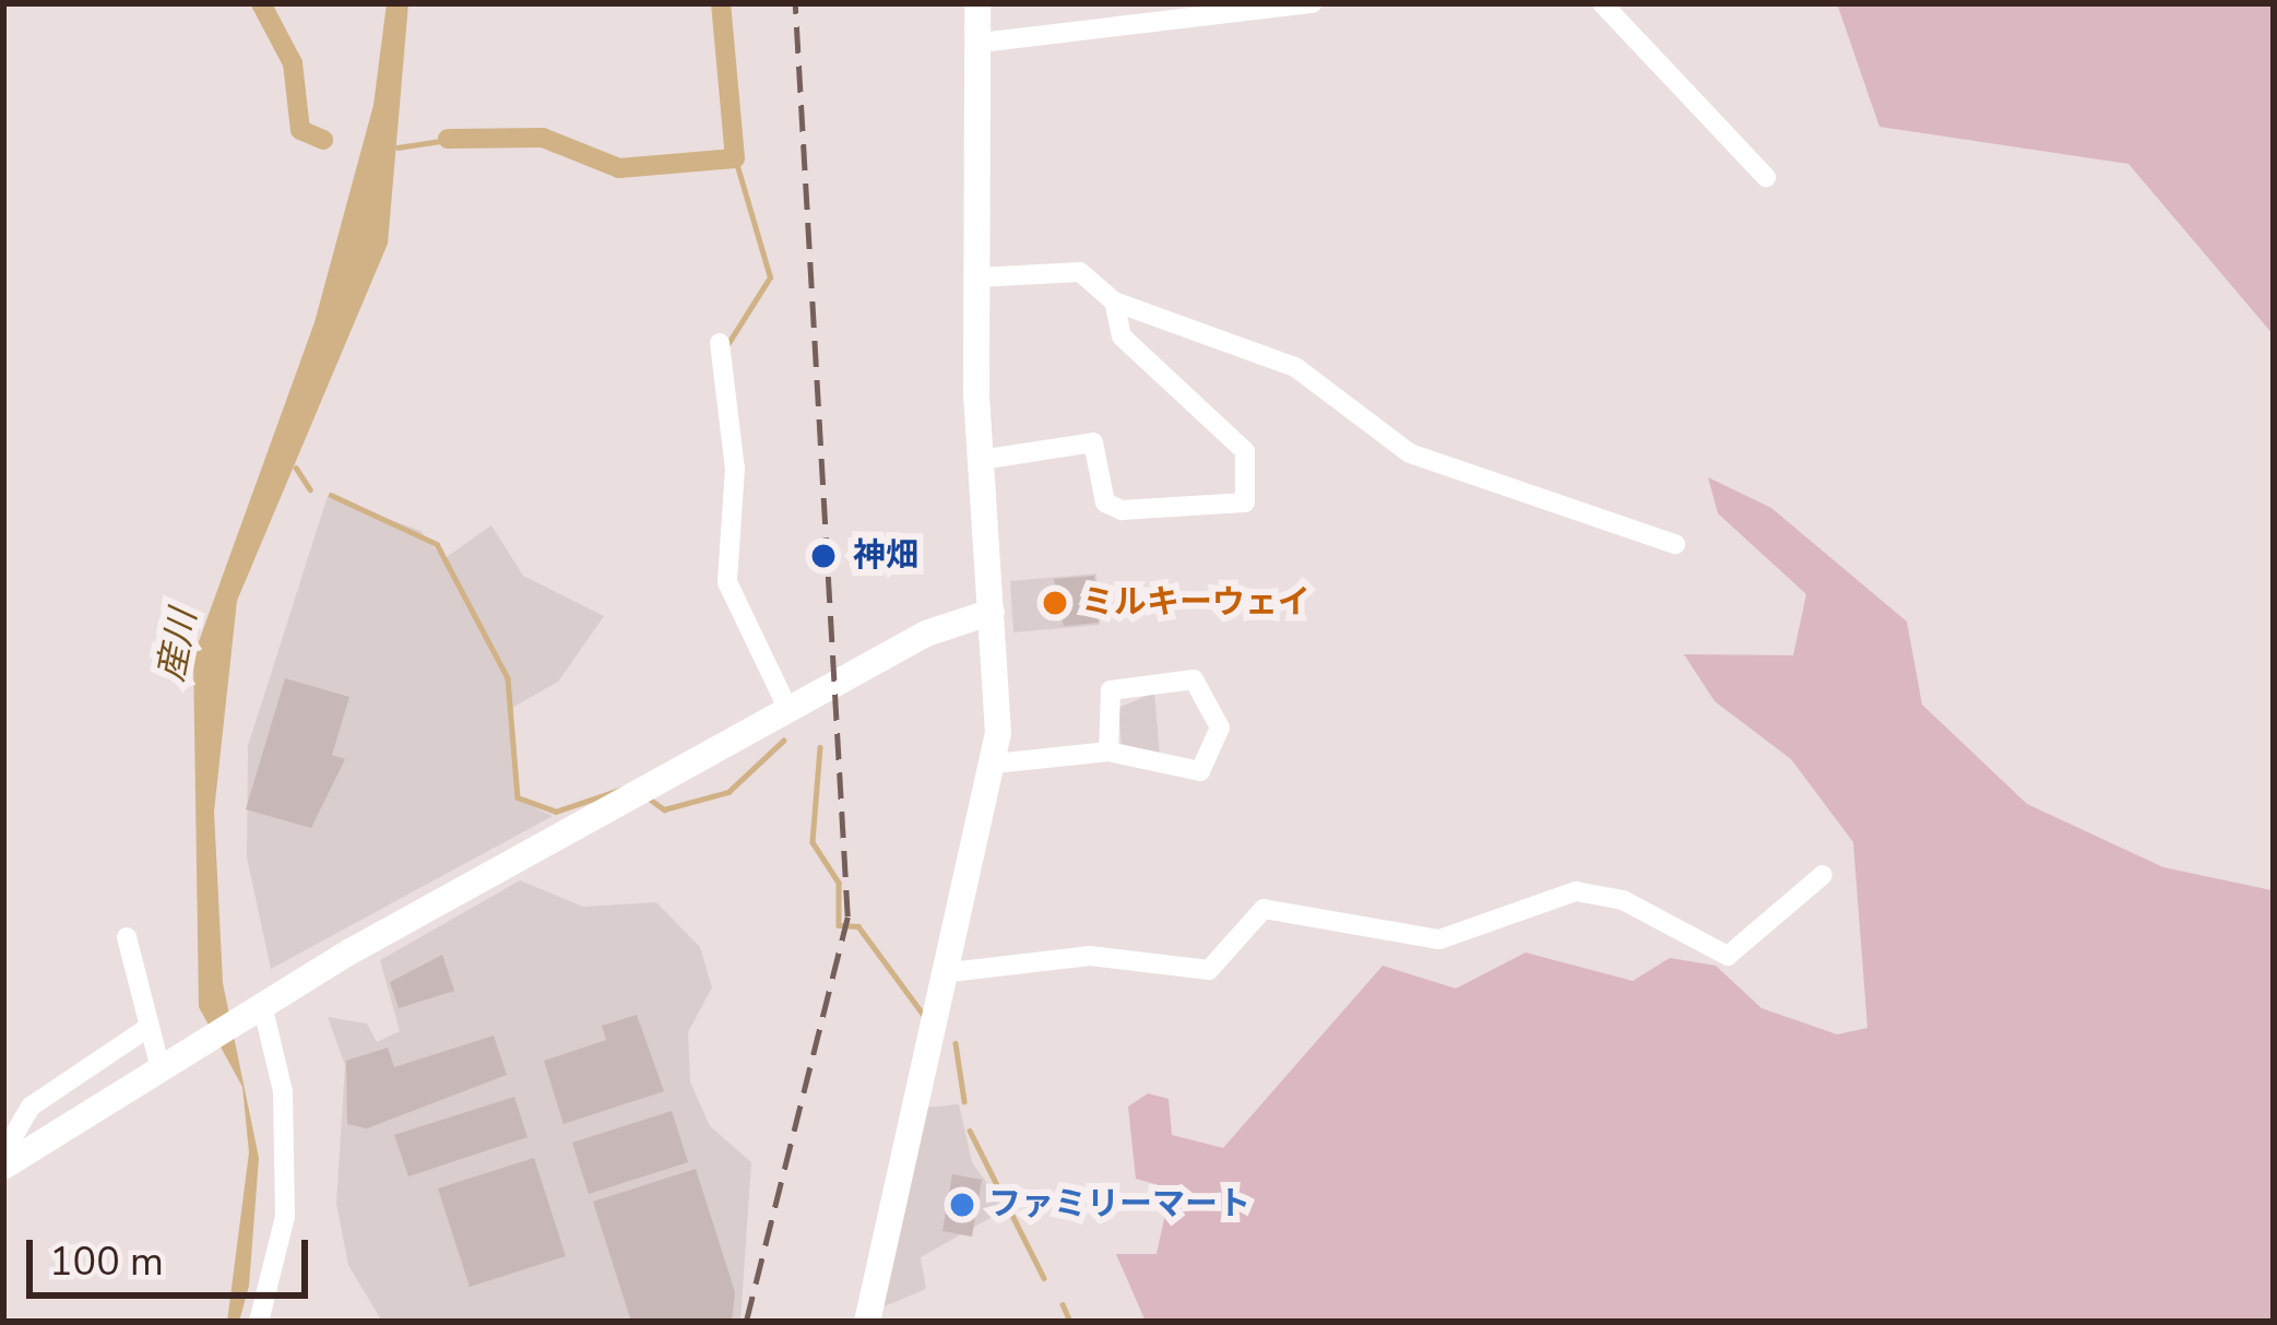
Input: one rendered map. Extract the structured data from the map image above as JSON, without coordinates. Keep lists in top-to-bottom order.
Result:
{
  "water": ["産川"],
  "places": ["神畑", "ミルキーウェイ", "ファミリーマート"],
  "scale_bar": "100 m"
}
